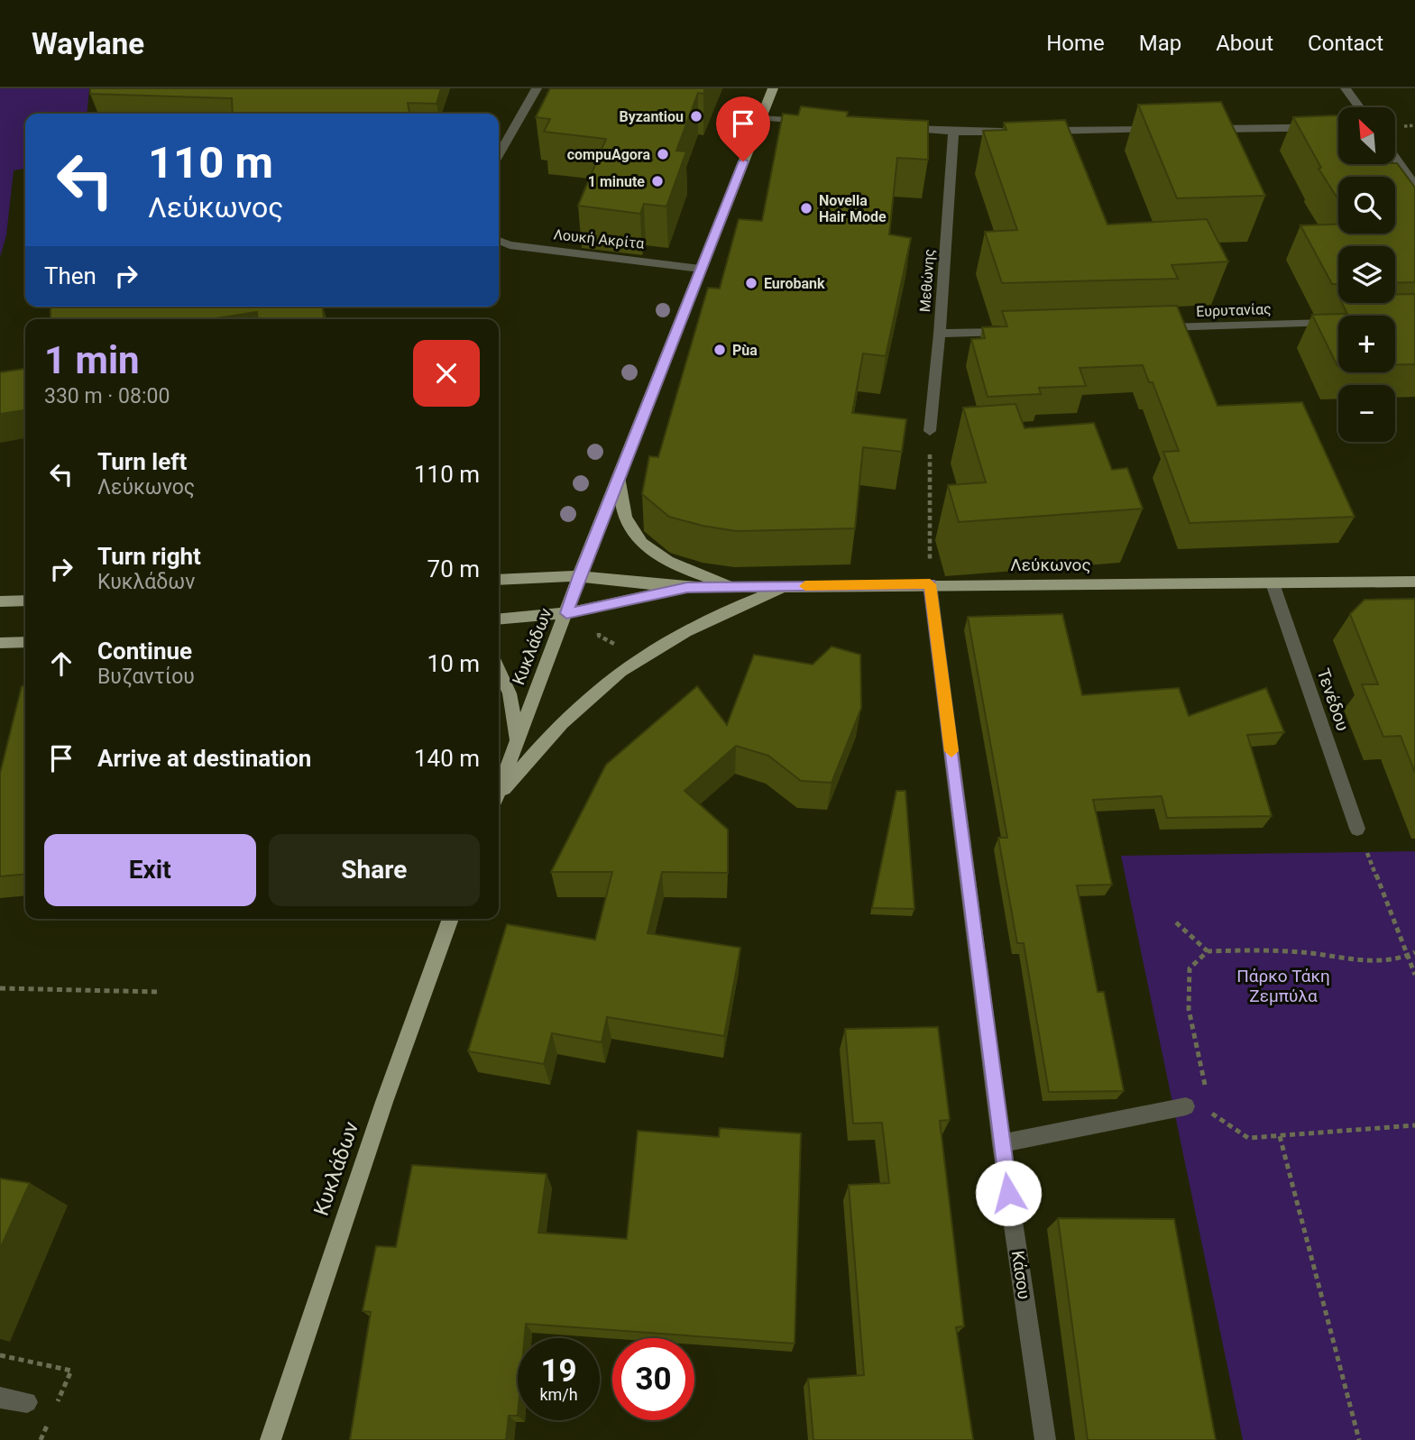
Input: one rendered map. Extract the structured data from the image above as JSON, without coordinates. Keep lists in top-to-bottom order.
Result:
{
  "streets": {
    "main road": ["Λεύκωνος", "Κυκλάδων"],
    "street": [
      "Λουκή Ακρίτα",
      "Μεθώνης",
      "Ευρυτανίας",
      "Τενέδου",
      "Κάσου"
    ]
  },
  "crossings": [
    ["Λουκή Ακρίτα", "Κυκλάδων"],
    ["Λεύκωνος", "Κυκλάδων"],
    ["Λεύκωνος", "Τενέδου"],
    ["Λεύκωνος", "Κάσου"]
  ],
  "parks": ["Πάρκο Τάκη Ζεμπύλα"],
  "places": [
    "Byzantiou",
    "compuAgora",
    "1 minute",
    "Novella Hair Mode",
    "Eurobank",
    "Pùa"
  ],
  "north": "top left",
  "page": {
    "header": "Waylane",
    "nav": [
      "Home",
      "Map",
      "About",
      "Contact"
    ],
    "map_buttons": ["+", "−"],
    "turn": ["110 m", "Λεύκωνος"],
    "then": "Then",
    "heading": ["1 min", "330 m · 08:00"],
    "list": [
      {
        "name": "Turn left",
        "note": "Λεύκωνος",
        "value": "110 m"
      },
      {
        "name": "Turn right",
        "note": "Κυκλάδων",
        "value": "70 m"
      },
      {
        "name": "Continue",
        "note": "Βυζαντίου",
        "value": "10 m"
      },
      {
        "name": "Arrive at destination",
        "value": "140 m"
      }
    ],
    "buttons": ["Exit", "Share"],
    "speed": "19 km/h",
    "limit": "30"
  }
}
